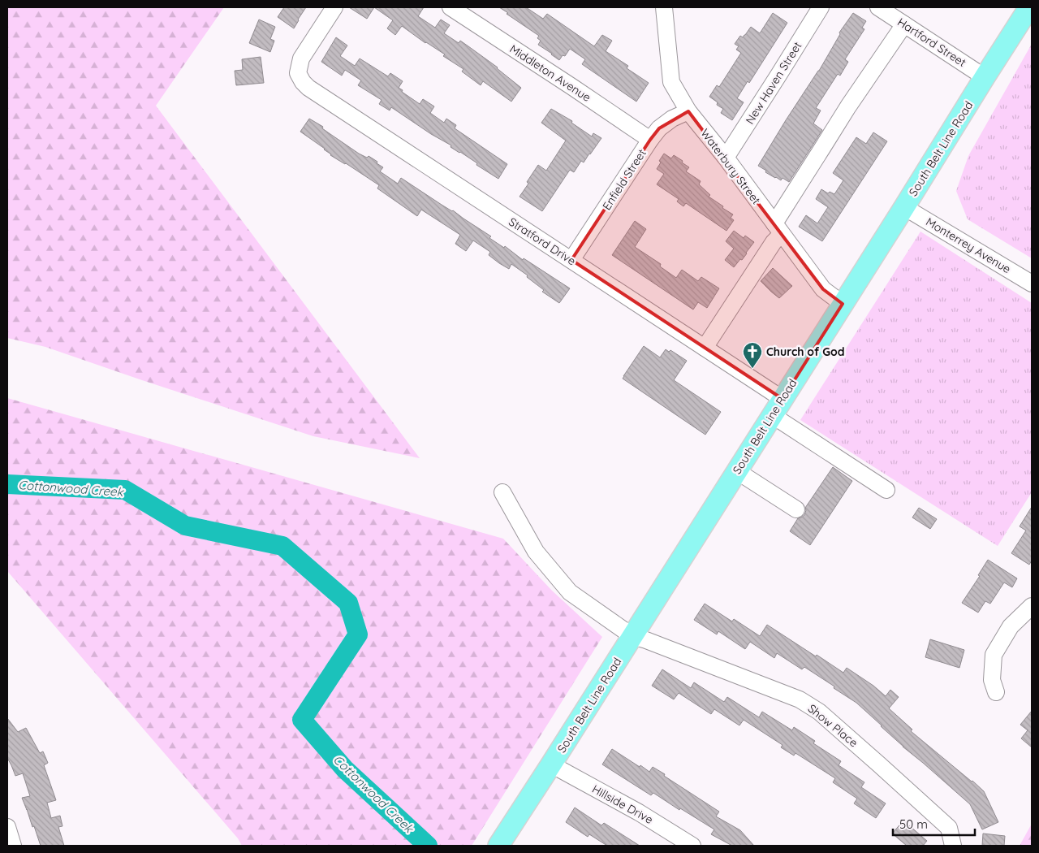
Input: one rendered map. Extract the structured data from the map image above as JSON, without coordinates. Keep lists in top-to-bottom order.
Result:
{
  "streets": {
    "main road": ["South Belt Line Road"],
    "street": [
      "Hartford Street",
      "Middleton Avenue",
      "New Haven Street",
      "Waterbury Street",
      "Enfield Street",
      "Stratford Drive",
      "Monterrey Avenue",
      "Show Place",
      "Hillside Drive"
    ]
  },
  "crossings": [
    ["Hartford Street", "South Belt Line Road"],
    ["Middleton Avenue", "Enfield Street"],
    ["New Haven Street", "Waterbury Street"],
    ["South Belt Line Road", "Waterbury Street"],
    ["South Belt Line Road", "Stratford Drive"],
    ["South Belt Line Road", "Monterrey Avenue"],
    ["South Belt Line Road", "Show Place"],
    ["South Belt Line Road", "Hillside Drive"],
    ["Waterbury Street", "Enfield Street"],
    ["Enfield Street", "Stratford Drive"]
  ],
  "water": ["Cottonwood Creek"],
  "places": {
    "church": ["Church of God"]
  },
  "scale_bar": "50 m"
}
